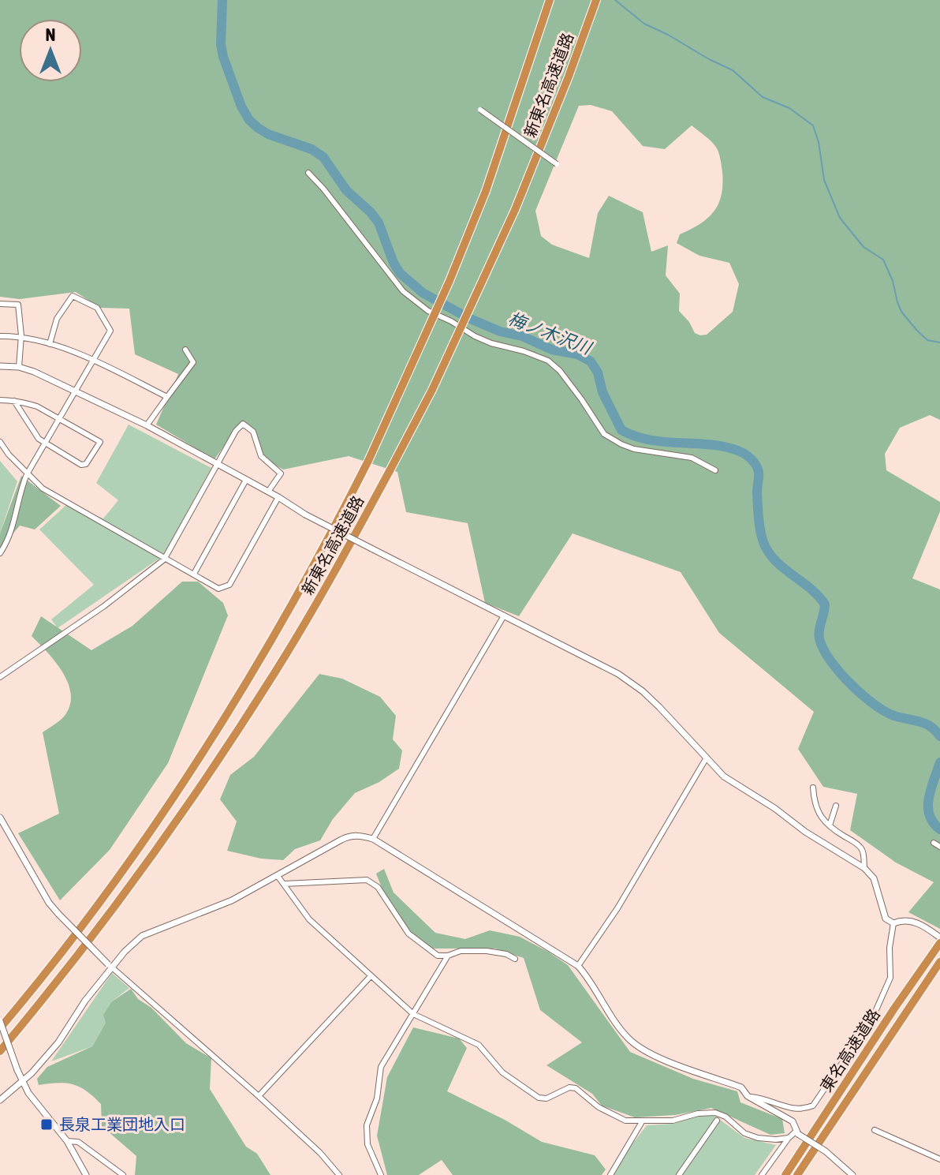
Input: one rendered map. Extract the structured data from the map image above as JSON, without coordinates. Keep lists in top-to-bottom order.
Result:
{
  "streets": {
    "highway": ["新東名高速道路", "東名高速道路"]
  },
  "water": ["梅ノ木沢川"],
  "places": {
    "transit": ["長泉工業団地入口"]
  },
  "north": "top"
}
